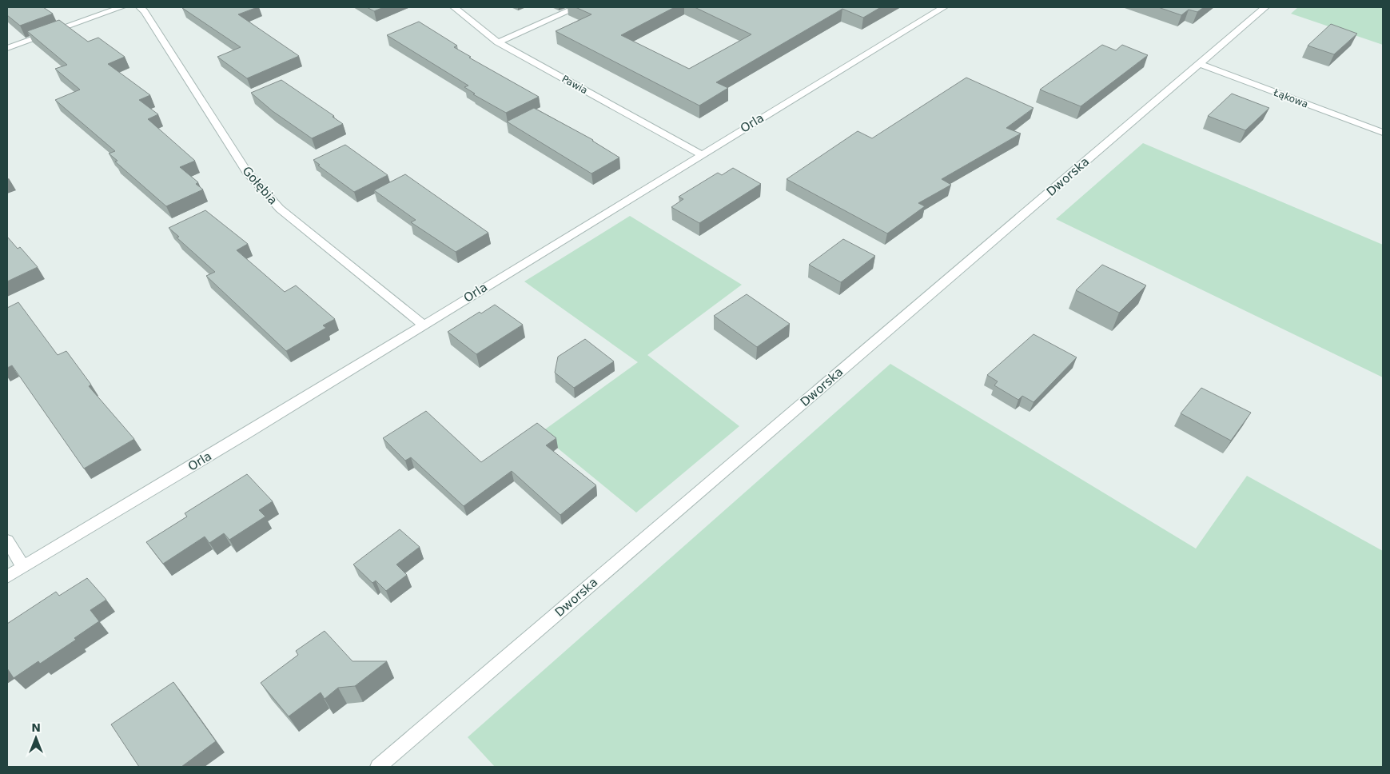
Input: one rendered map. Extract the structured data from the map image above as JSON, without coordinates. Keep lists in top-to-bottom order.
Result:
{
  "streets": {
    "street": [
      "Pawia",
      "Łąkowa",
      "Orla",
      "Dworska",
      "Gołębia"
    ]
  },
  "crossings": [
    ["Pawia", "Orla"],
    ["Łąkowa", "Dworska"],
    ["Orla", "Gołębia"]
  ],
  "north": "top"
}
